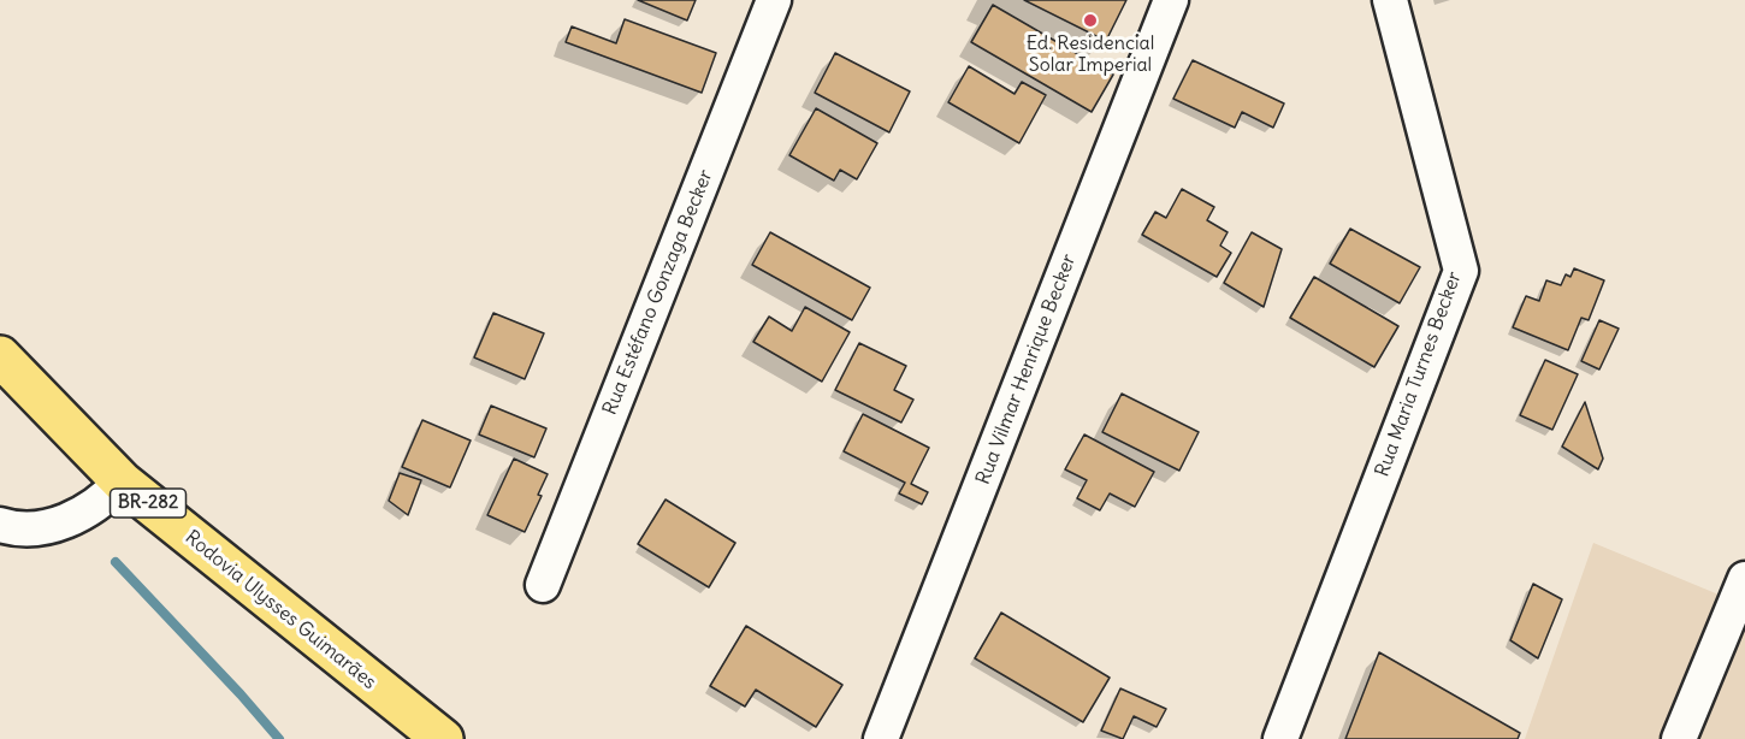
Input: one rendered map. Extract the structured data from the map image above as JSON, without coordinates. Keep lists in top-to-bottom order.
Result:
{
  "streets": {
    "highway": ["BR-282", "Rodovia Ulysses Guimarães"],
    "street": ["Rua Estéfano Gonzaga Becker", "Rua Vilmar Henrique Becker", "Rua Maria Turnes Becker"]
  },
  "places": ["Ed. Residencial Solar Imperial"]
}
